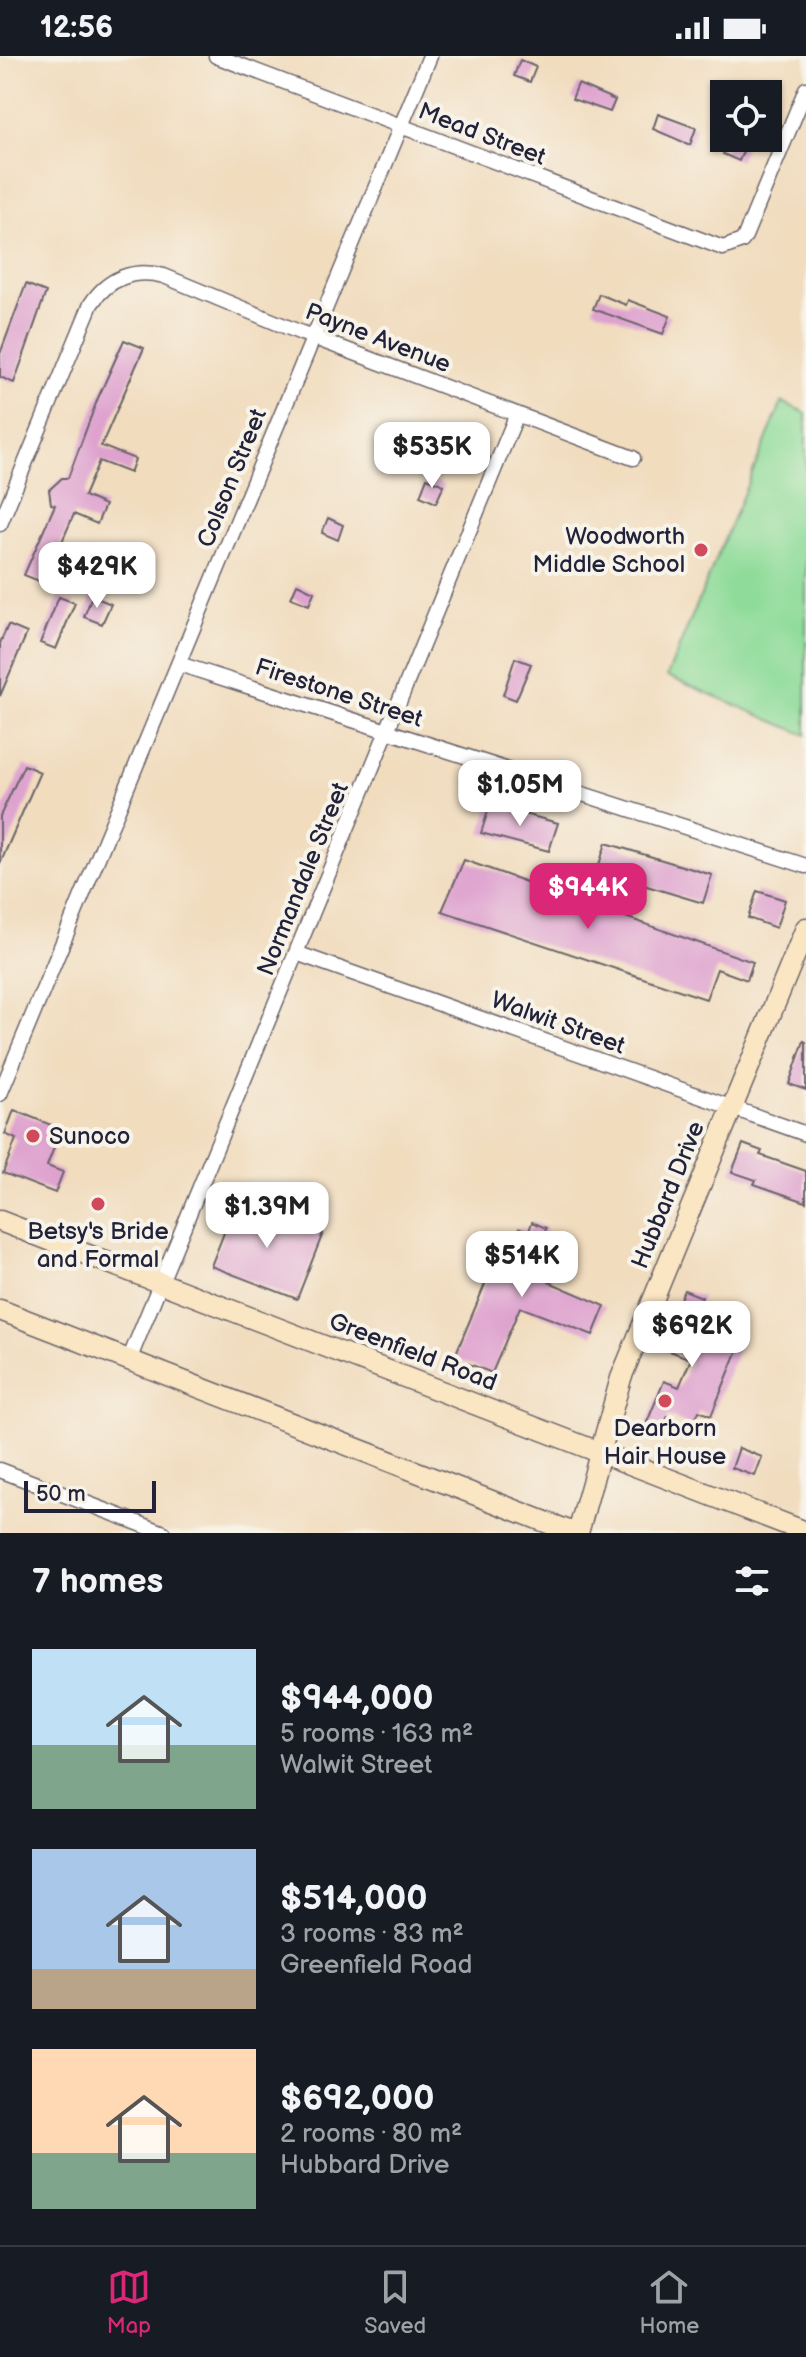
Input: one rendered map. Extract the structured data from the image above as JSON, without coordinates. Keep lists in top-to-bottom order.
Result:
{
  "streets": {
    "main road": ["Hubbard Drive", "Greenfield Road"],
    "street": [
      "Mead Street",
      "Payne Avenue",
      "Colson Street",
      "Firestone Street",
      "Normandale Street",
      "Walwit Street"
    ]
  },
  "crossings": [
    ["Mead Street", "Colson Street"],
    ["Payne Avenue", "Colson Street"],
    ["Payne Avenue", "Normandale Street"],
    ["Colson Street", "Firestone Street"],
    ["Firestone Street", "Normandale Street"],
    ["Normandale Street", "Walwit Street"],
    ["Normandale Street", "Greenfield Road"],
    ["Walwit Street", "Hubbard Drive"],
    ["Hubbard Drive", "Greenfield Road"]
  ],
  "places": [
    "Woodworth Middle School",
    "Sunoco",
    "Betsy's Bride and Formal",
    "Dearborn Hair House"
  ],
  "scale_bar": "50 m",
  "page": {
    "status": "12:56",
    "price": [
      "$535K",
      "$429K",
      "$1.05M",
      "$944K",
      "$1.39M",
      "$514K",
      "$692K"
    ],
    "scale": "50 m",
    "heading": "7 homes",
    "list": [
      {
        "name": "$944,000",
        "note": "5 rooms · 163 m² · Walwit Street"
      },
      {
        "name": "$514,000",
        "note": "3 rooms · 83 m² · Greenfield Road"
      },
      {
        "name": "$692,000",
        "note": "2 rooms · 80 m² · Hubbard Drive"
      }
    ],
    "tabs": ["Map", "Saved", "Home"]
  }
}
